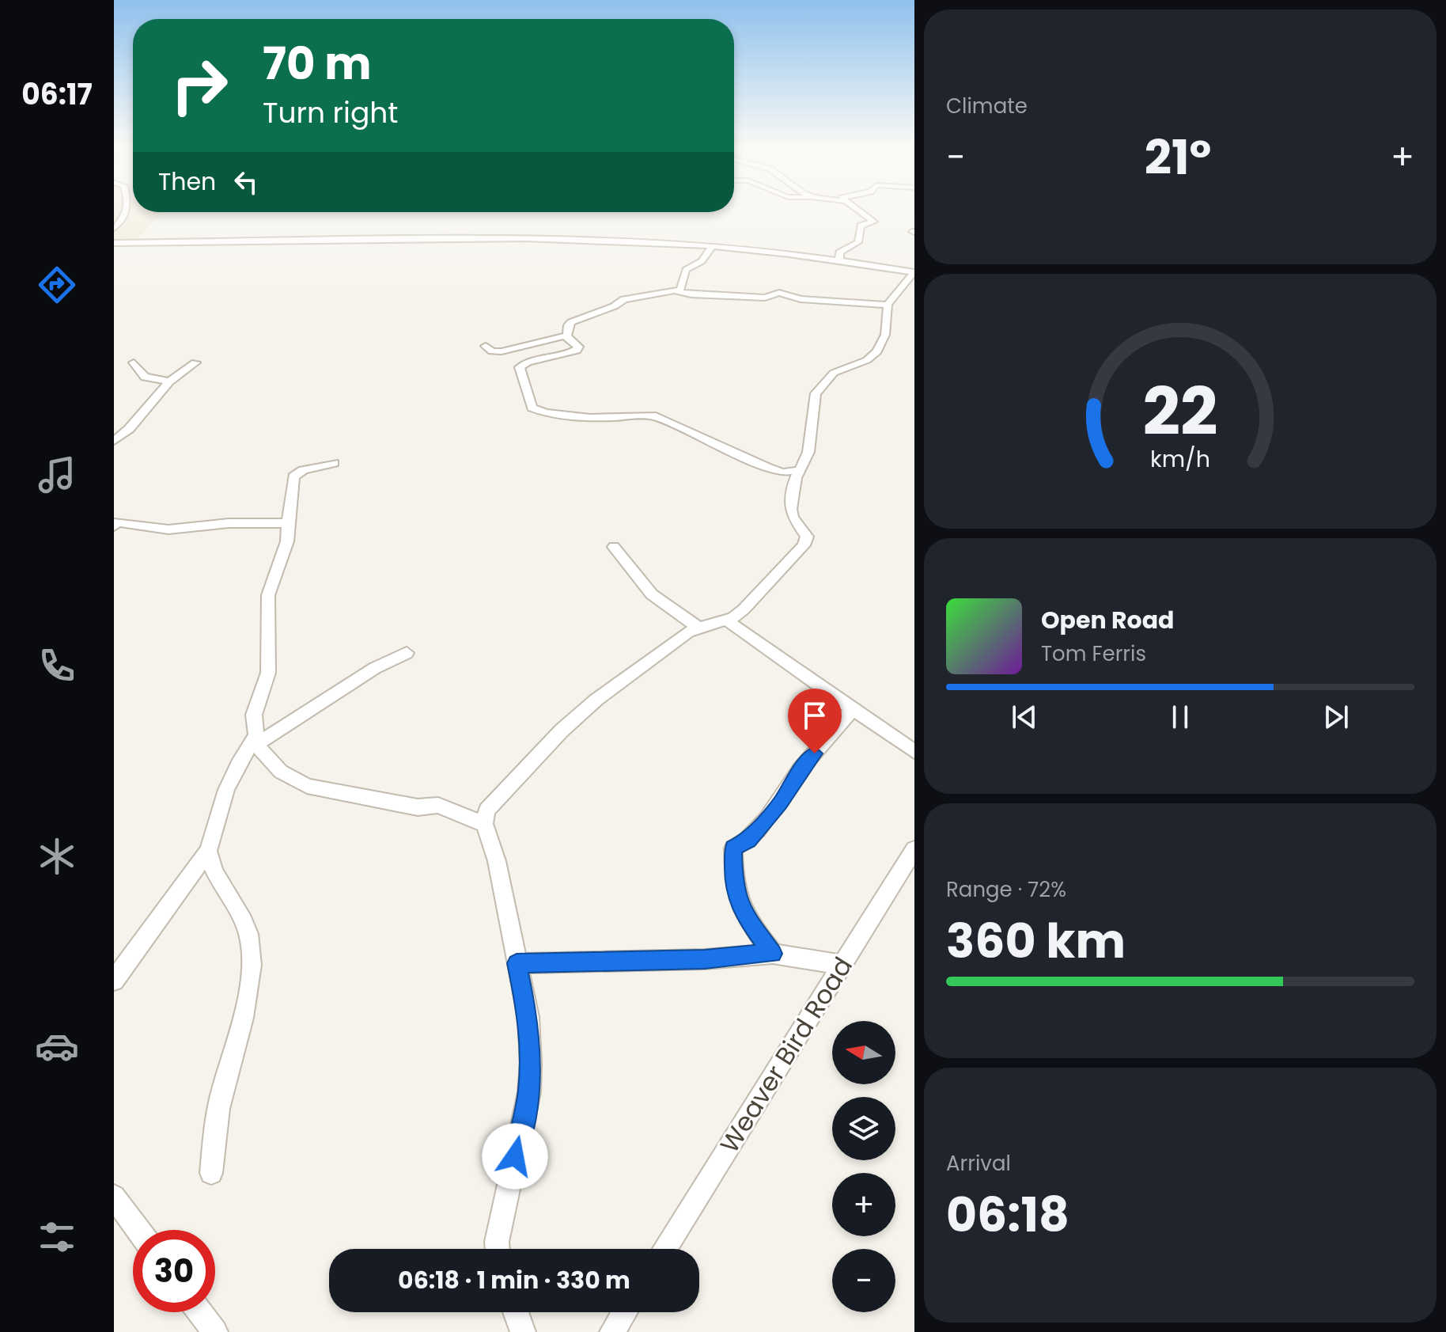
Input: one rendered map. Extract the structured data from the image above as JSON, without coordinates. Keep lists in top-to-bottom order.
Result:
{
  "streets": {
    "street": ["Weaver Bird Road"]
  },
  "north": "left",
  "page": {
    "tabs": "06:17",
    "tile": [
      "Climate",
      ["Range · 72%", "360 km"],
      ["Arrival", "06:18"]
    ],
    "turn": ["70 m", "Turn right"],
    "heat": ["−", "21°", "+"],
    "then": "Then",
    "song": ["Open Road", "Tom Ferris"],
    "map_buttons": ["+", "−"],
    "limit": "30",
    "trip": "06:18 · 1 min · 330 m",
    "gauge": ["22", "km/h"]
  }
}
